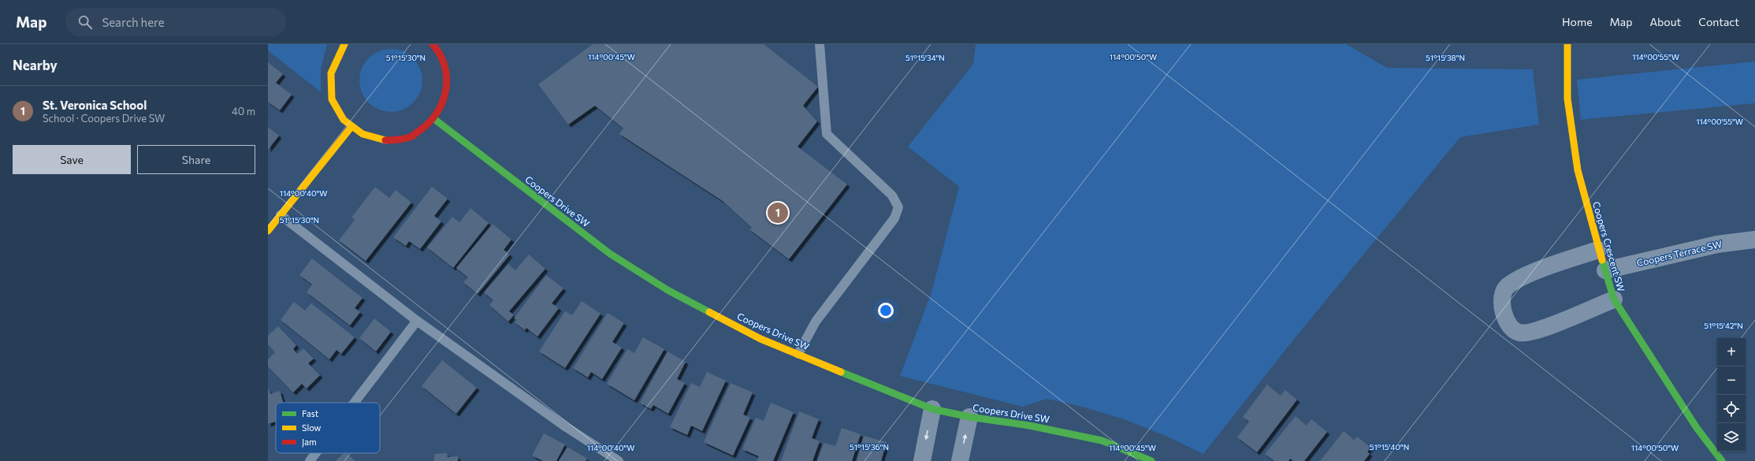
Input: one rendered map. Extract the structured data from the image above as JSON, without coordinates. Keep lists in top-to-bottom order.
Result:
{
  "streets": {
    "street": ["Coopers Drive SW", "Coopers Crescent SW", "Coopers Terrace SW"]
  },
  "crossings": [
    ["Coopers Crescent SW", "Coopers Terrace SW"]
  ],
  "legend": ["Fast", "Slow", "Jam"],
  "page": {
    "header": "Map",
    "search": "Search here",
    "nav": [
      "Home",
      "Map",
      "About",
      "Contact"
    ],
    "heading": "Nearby",
    "list": [
      {
        "mark": "1",
        "name": "St. Veronica School",
        "note": "School · Coopers Drive SW",
        "value": "40 m"
      }
    ],
    "buttons": ["Save", "Share"],
    "pins": "1",
    "map_buttons": ["+", "−"]
  },
  "coordinates": [
    "114°00'45\"W",
    "114°00'50\"W",
    "114°00'55\"W",
    "51°15'34\"N",
    "51°15'38\"N",
    "51°15'30\"N",
    "114°00'40\"W",
    "51°15'42\"N",
    "51°15'36\"N",
    "51°15'40\"N"
  ]
}
